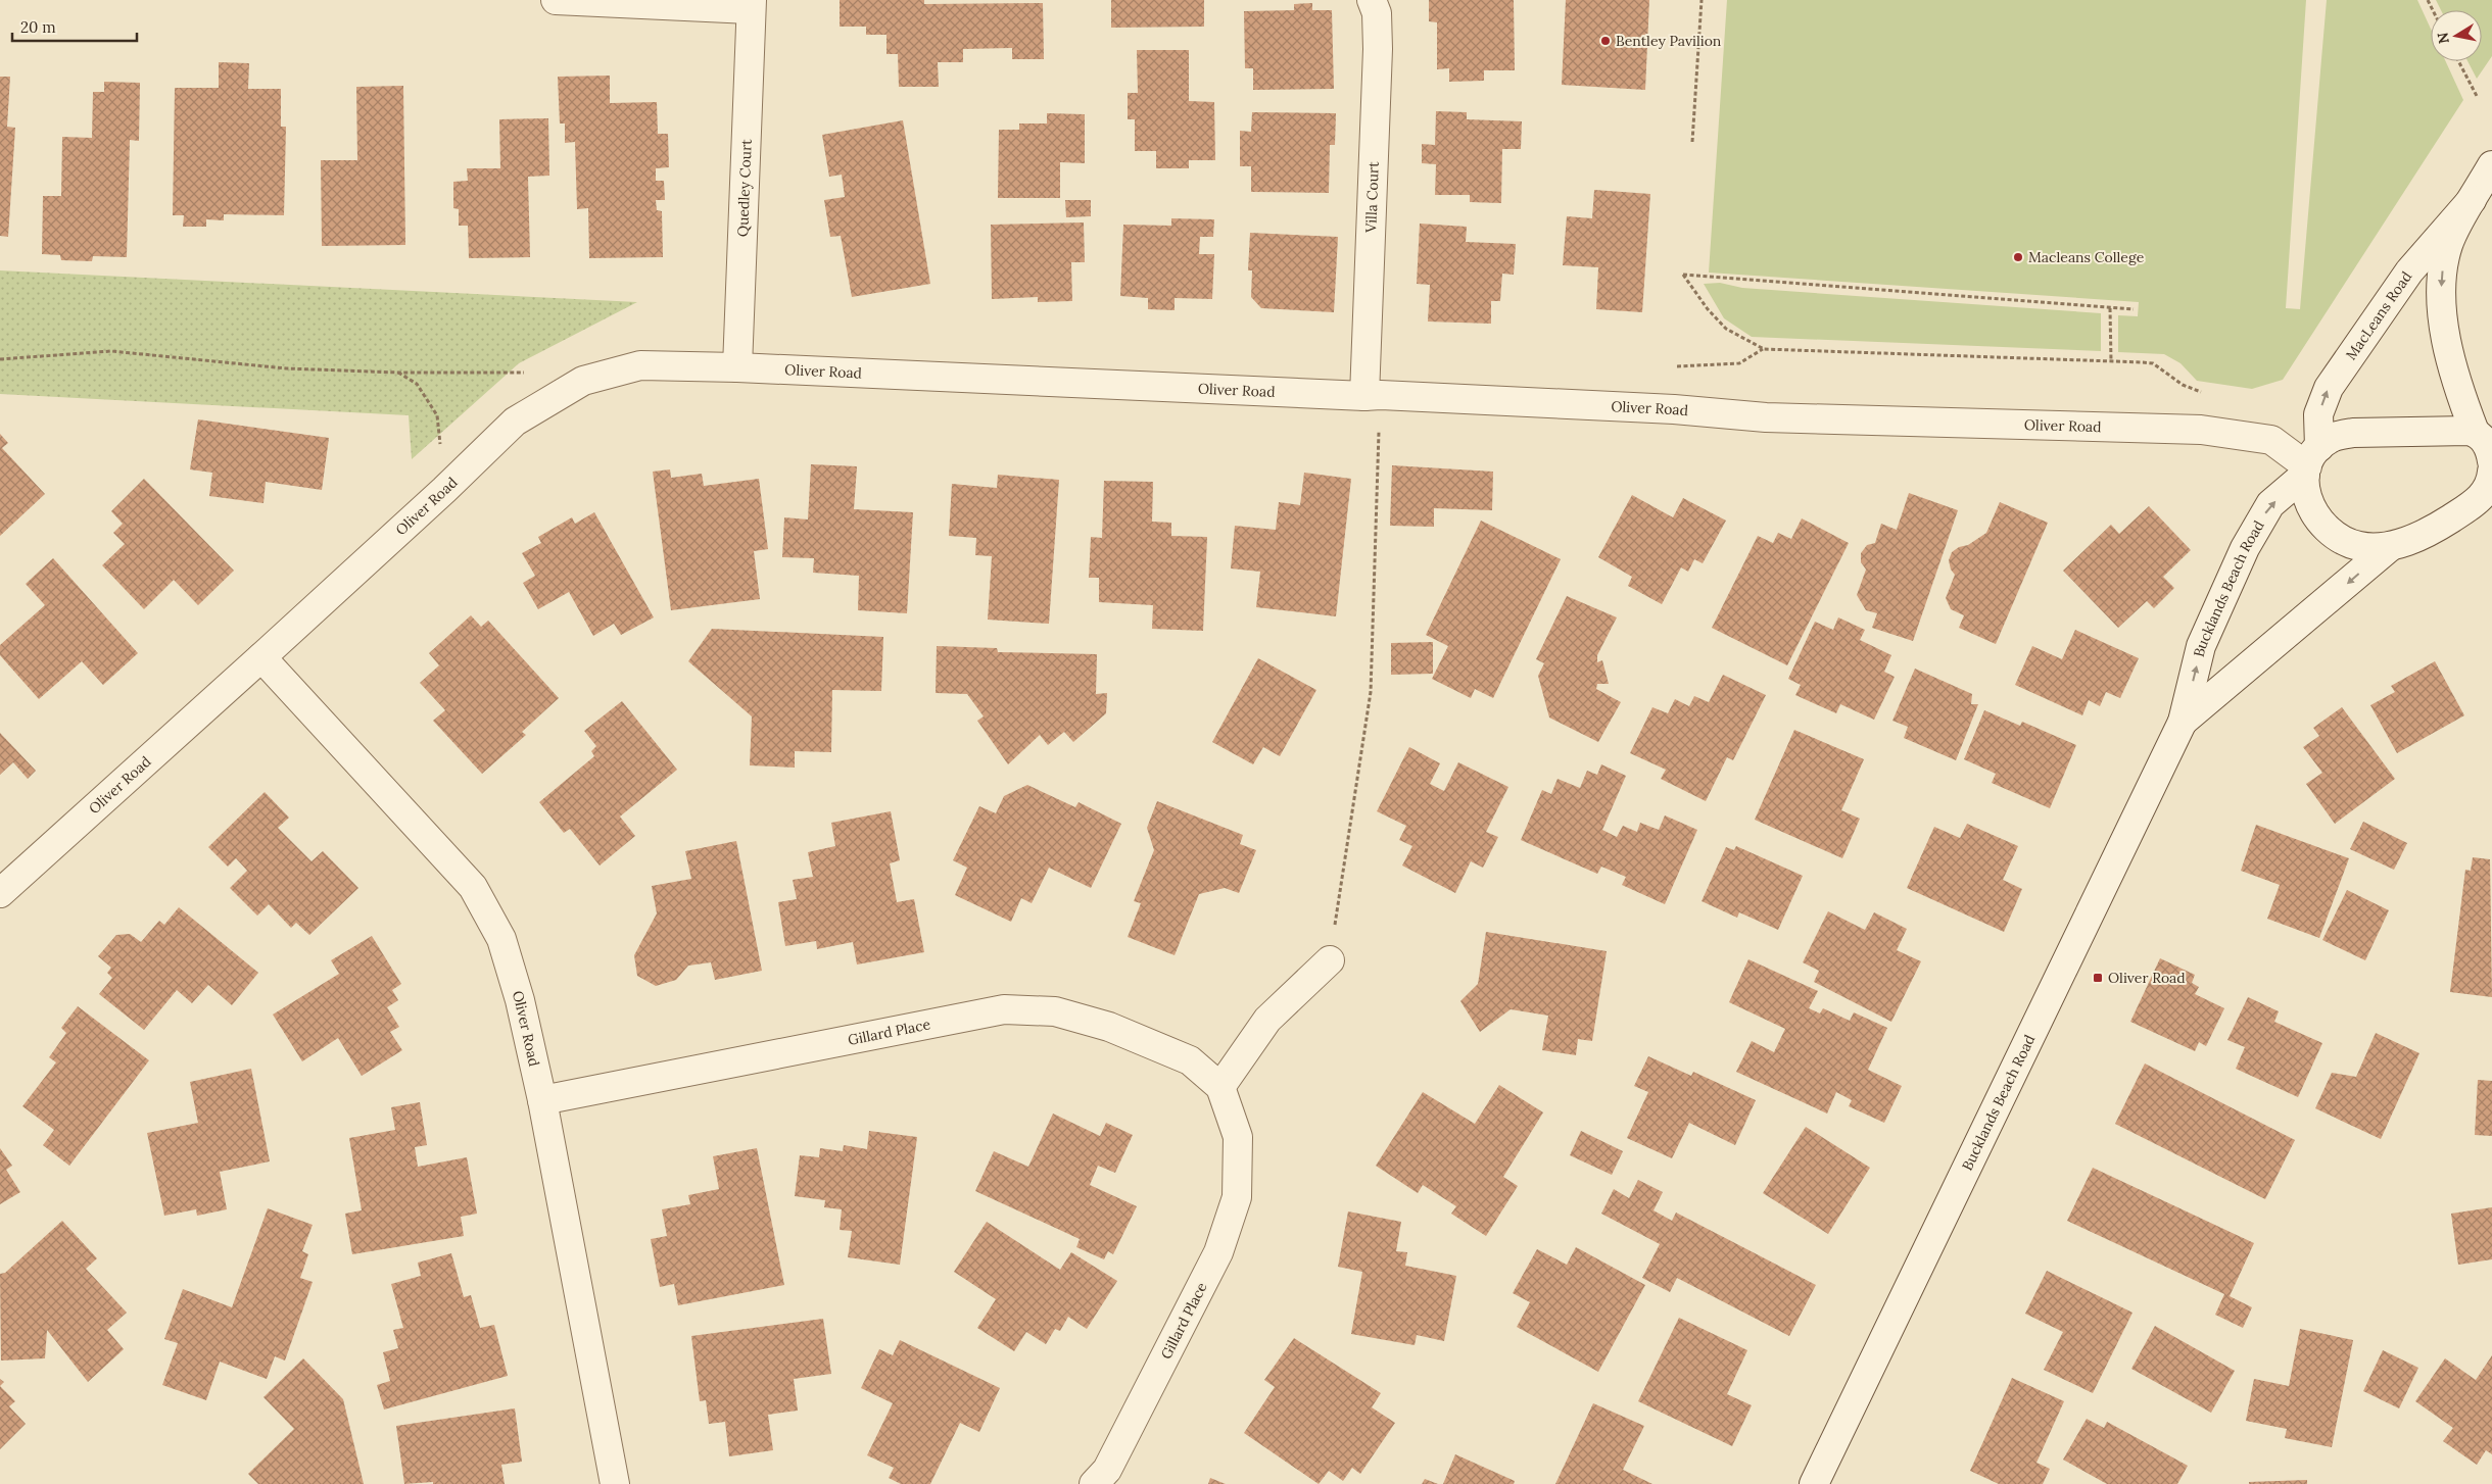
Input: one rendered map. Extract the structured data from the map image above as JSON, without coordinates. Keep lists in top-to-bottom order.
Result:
{
  "streets": {
    "street": [
      "Quedley Court",
      "Villa Court",
      "MacLeans Road",
      "Oliver Road",
      "Bucklands Beach Road",
      "Gillard Place"
    ]
  },
  "crossings": [
    ["Quedley Court", "Oliver Road"],
    ["Villa Court", "Oliver Road"],
    ["MacLeans Road", "Oliver Road"],
    ["MacLeans Road", "Bucklands Beach Road"],
    ["Oliver Road", "Bucklands Beach Road"],
    ["Oliver Road", "Gillard Place"]
  ],
  "places": {
    "other": ["Bentley Pavilion", "Macleans College"],
    "transit": ["Oliver Road"]
  },
  "scale_bar": "20 m",
  "north": "left"
}
